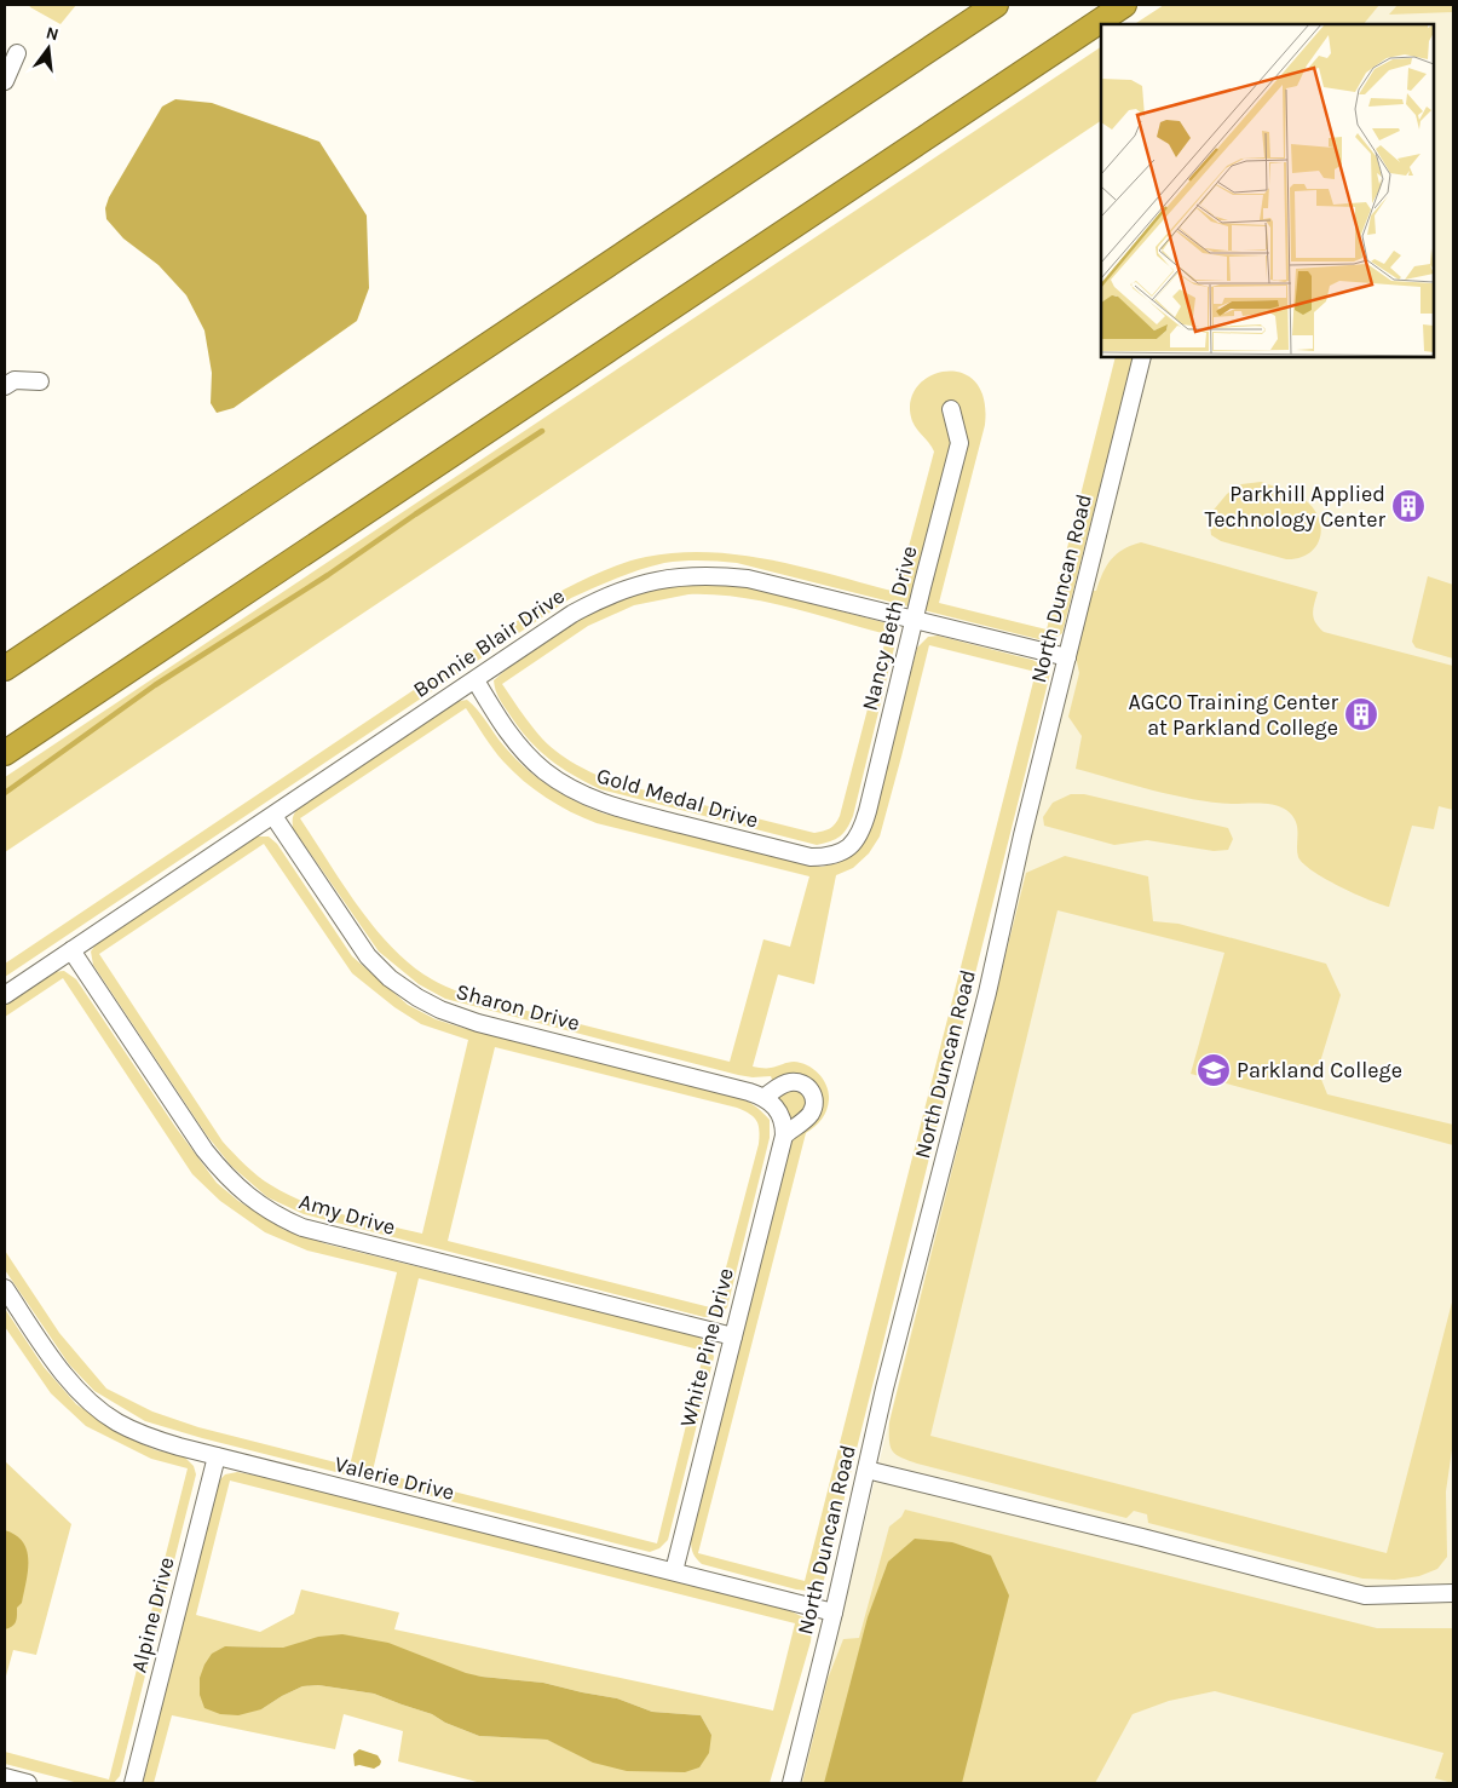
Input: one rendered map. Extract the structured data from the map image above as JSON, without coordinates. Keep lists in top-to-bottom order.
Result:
{
  "streets": {
    "street": [
      "North Duncan Road",
      "Nancy Beth Drive",
      "Bonnie Blair Drive",
      "Gold Medal Drive",
      "Sharon Drive",
      "Amy Drive",
      "White Pine Drive",
      "Valerie Drive",
      "Alpine Drive"
    ]
  },
  "crossings": [
    ["North Duncan Road", "Bonnie Blair Drive"],
    ["North Duncan Road", "Valerie Drive"],
    ["Nancy Beth Drive", "Bonnie Blair Drive"],
    ["Nancy Beth Drive", "Gold Medal Drive"],
    ["Bonnie Blair Drive", "Gold Medal Drive"],
    ["Bonnie Blair Drive", "Sharon Drive"],
    ["Bonnie Blair Drive", "Amy Drive"],
    ["Sharon Drive", "White Pine Drive"],
    ["Amy Drive", "White Pine Drive"],
    ["White Pine Drive", "Valerie Drive"],
    ["Valerie Drive", "Alpine Drive"]
  ],
  "places": {
    "building": ["Parkhill Applied Technology Center", "AGCO Training Center at Parkland College"],
    "school or university": ["Parkland College"]
  },
  "north": "top"
}
